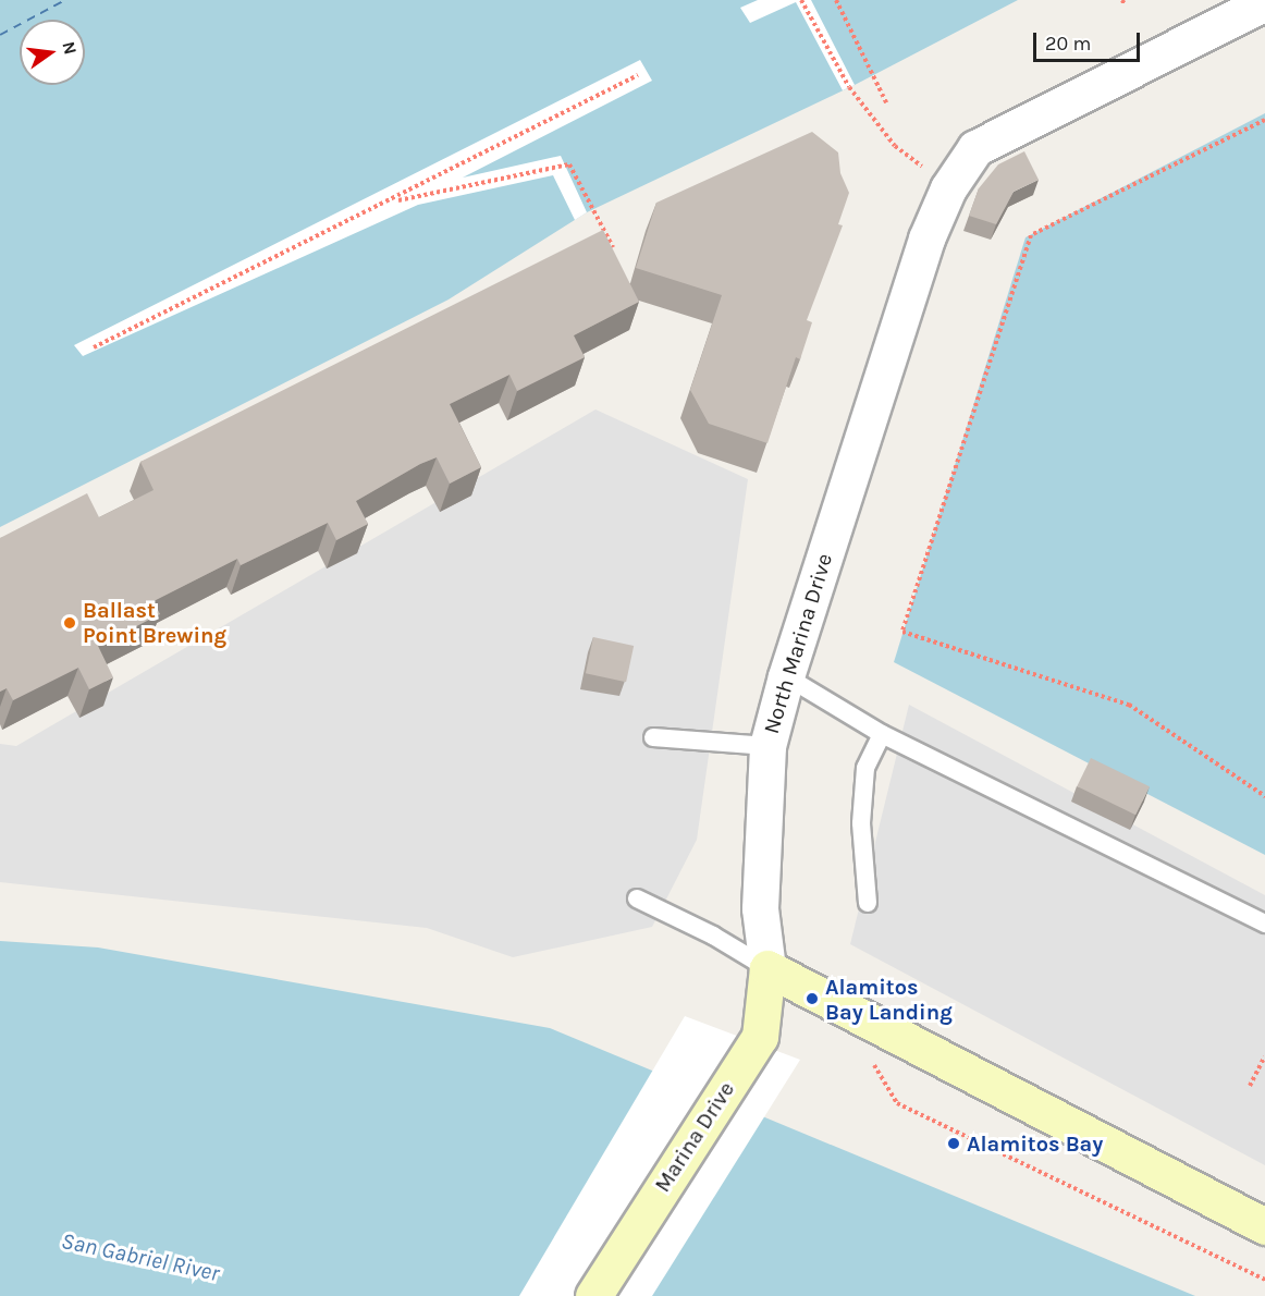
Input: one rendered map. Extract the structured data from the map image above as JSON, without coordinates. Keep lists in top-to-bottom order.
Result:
{
  "streets": {
    "main road": ["Marina Drive"],
    "street": ["North Marina Drive"]
  },
  "crossings": [
    ["North Marina Drive", "Marina Drive"]
  ],
  "water": ["San Gabriel River"],
  "places": ["Ballast Point Brewing", "Alamitos Bay Landing", "Alamitos Bay"],
  "scale_bar": "20 m",
  "north": "right"
}
